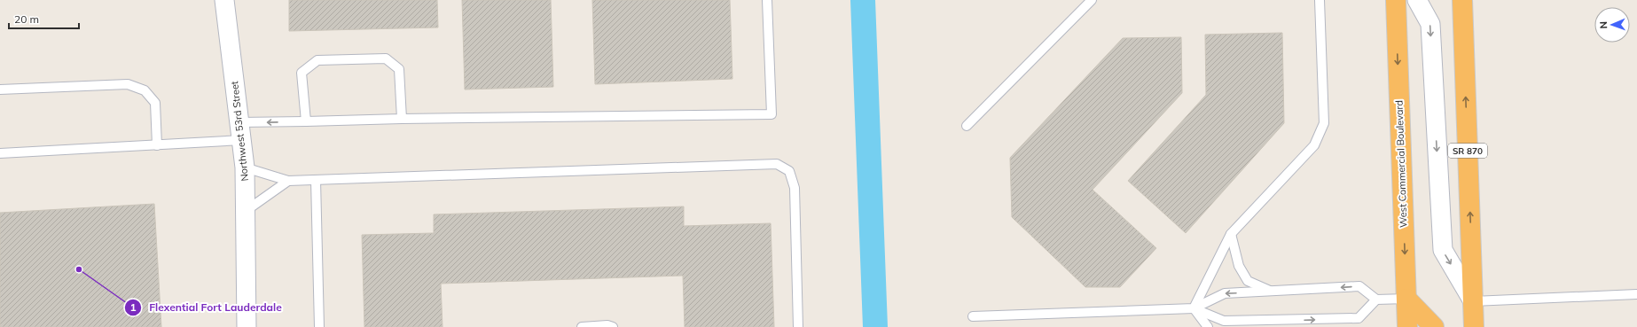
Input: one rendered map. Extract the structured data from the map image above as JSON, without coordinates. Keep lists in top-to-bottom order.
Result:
{
  "streets": {
    "highway": ["SR 870", "West Commercial Boulevard"],
    "street": ["Northwest 53rd Street"]
  },
  "places": ["Flexential Fort Lauderdale"],
  "scale_bar": "20 m",
  "north": "left"
}
